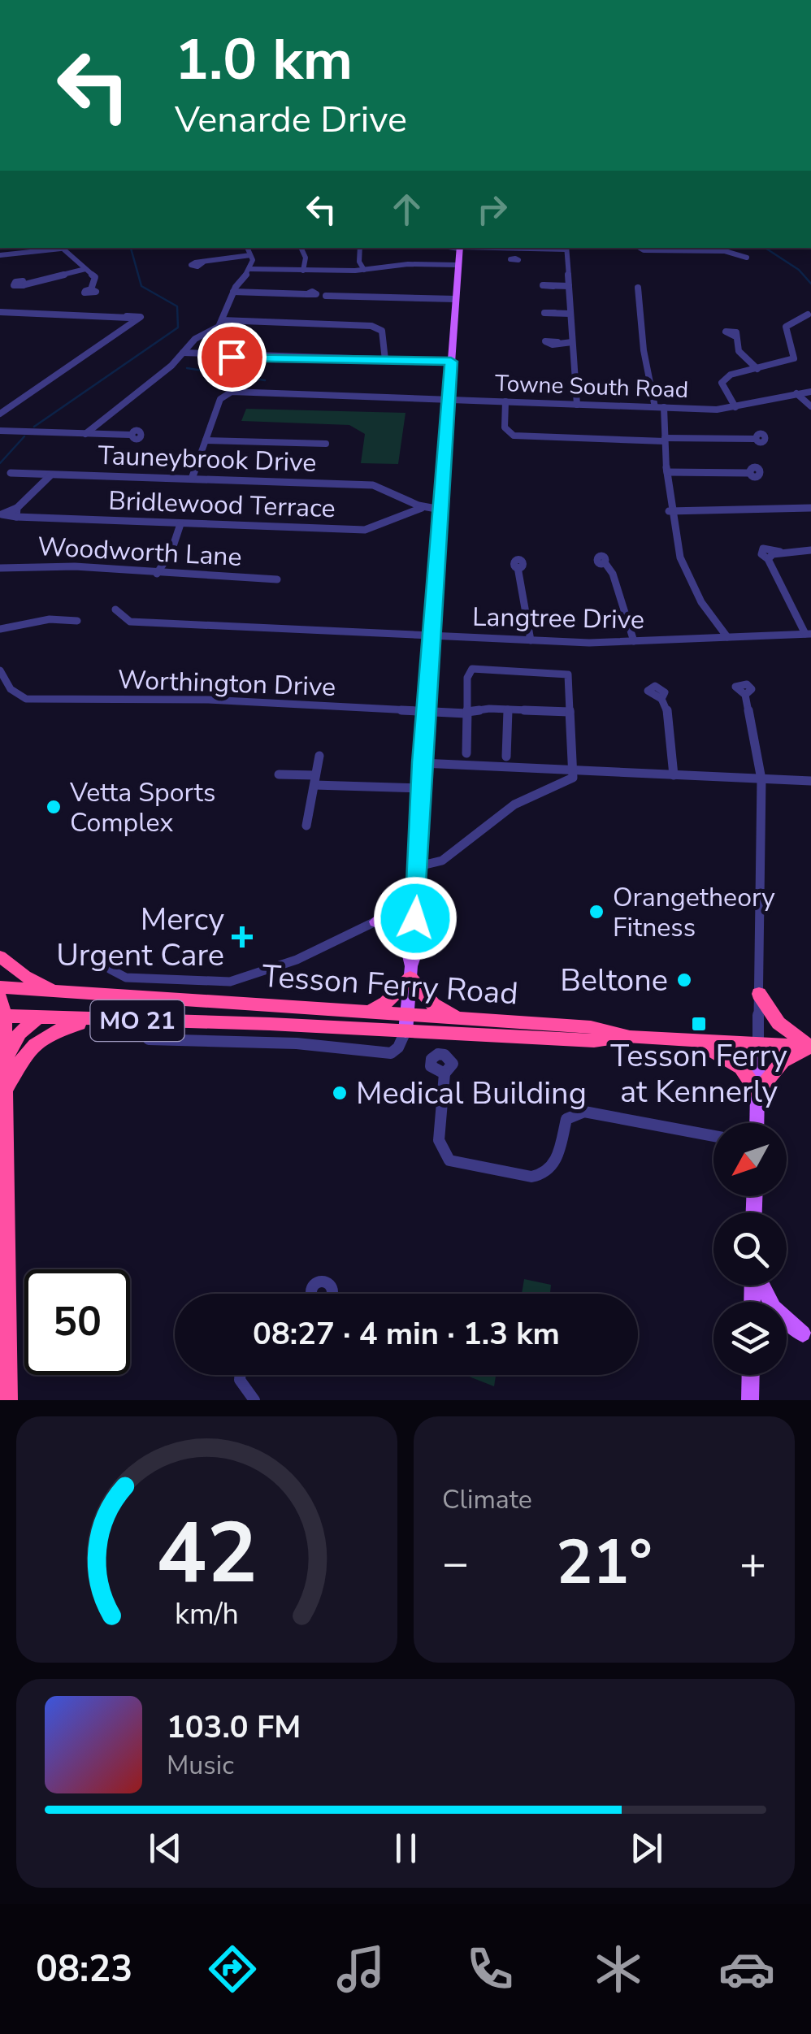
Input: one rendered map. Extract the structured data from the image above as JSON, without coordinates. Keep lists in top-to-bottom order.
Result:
{
  "streets": {
    "highway": ["Tesson Ferry Road", "MO 21"],
    "street": [
      "Towne South Road",
      "Tauneybrook Drive",
      "Bridlewood Terrace",
      "Woodworth Lane",
      "Langtree Drive",
      "Worthington Drive"
    ]
  },
  "crossings": [
    ["Tauneybrook Drive", "Bridlewood Terrace"]
  ],
  "places": {
    "other": [
      "Vetta Sports Complex",
      "Orangetheory Fitness",
      "Beltone",
      "Medical Building"
    ],
    "health": ["Mercy Urgent Care"],
    "transit": ["Tesson Ferry at Kennerly"]
  },
  "north": "bottom left",
  "page": {
    "turn": ["1.0 km", "Venarde Drive"],
    "limit": "50",
    "trip": "08:27 · 4 min · 1.3 km",
    "tile": "Climate",
    "heat": ["−", "21°", "+"],
    "song": ["103.0 FM", "Music"],
    "tabs": "08:23",
    "gauge": ["42", "km/h"]
  }
}
